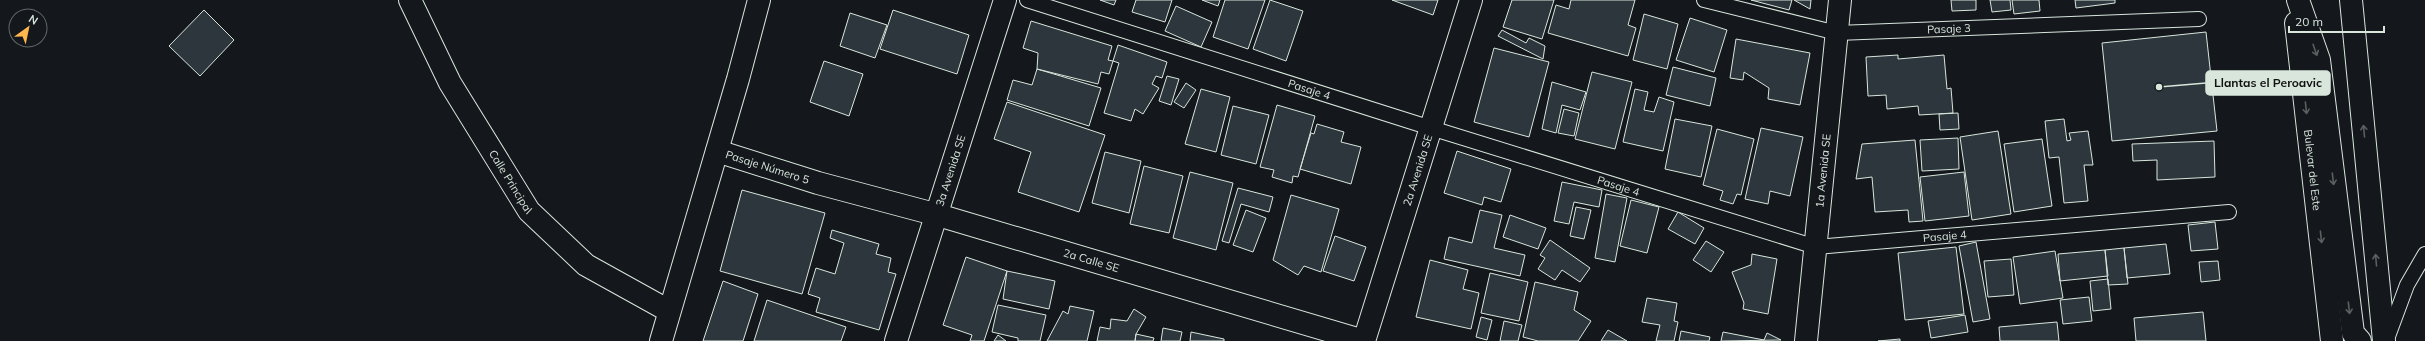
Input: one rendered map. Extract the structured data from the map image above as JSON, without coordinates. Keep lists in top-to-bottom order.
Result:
{
  "streets": {
    "main road": [
      "Pasaje Número 5",
      "Bulevar del Este",
      "3a Avenida SE",
      "2a Avenida SE",
      "1a Avenida SE",
      "Calle Principal",
      "2a Calle SE"
    ],
    "lane": ["Pasaje 3", "Pasaje 4"]
  },
  "crossings": [
    ["Pasaje 3", "1a Avenida SE"],
    ["Pasaje 4", "2a Avenida SE"],
    ["Pasaje 4", "1a Avenida SE"],
    ["Pasaje Número 5", "2a Calle SE"],
    ["3a Avenida SE", "2a Calle SE"],
    ["2a Avenida SE", "2a Calle SE"]
  ],
  "places": ["Llantas el Peroavic"],
  "scale_bar": "20 m",
  "north": "top right"
}
